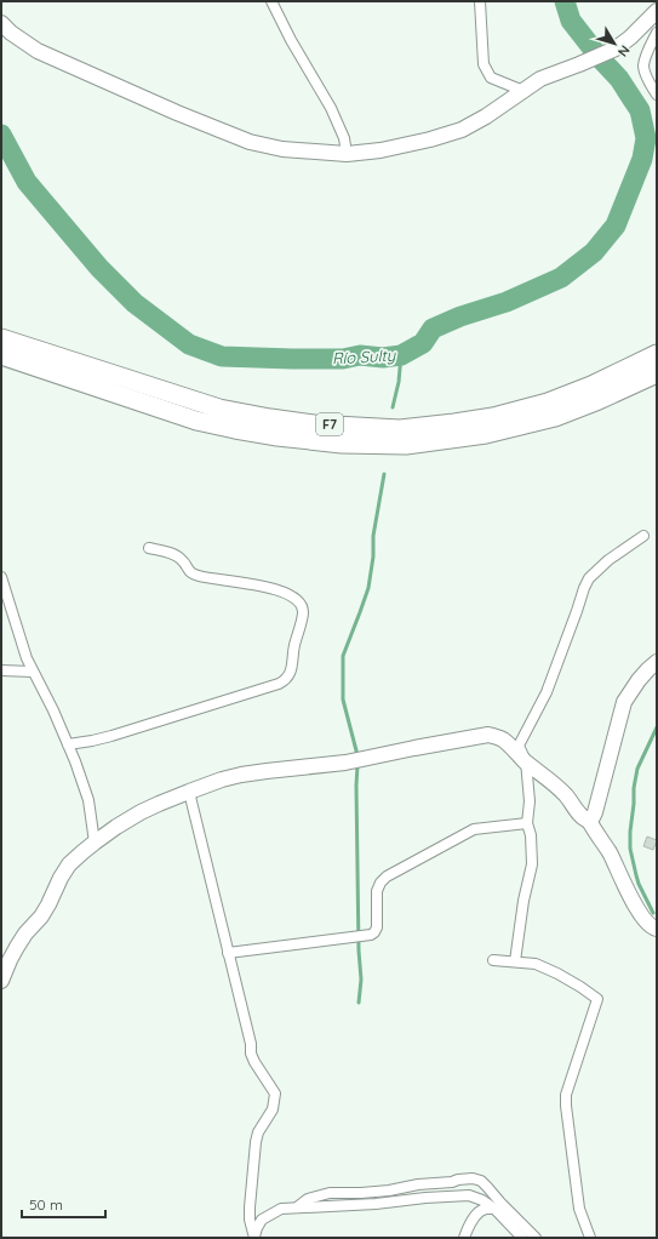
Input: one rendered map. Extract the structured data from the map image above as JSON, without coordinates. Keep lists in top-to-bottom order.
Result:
{
  "streets": {
    "highway": ["F7"]
  },
  "water": ["Río Sulty"],
  "scale_bar": "50 m",
  "north": "bottom right"
}
